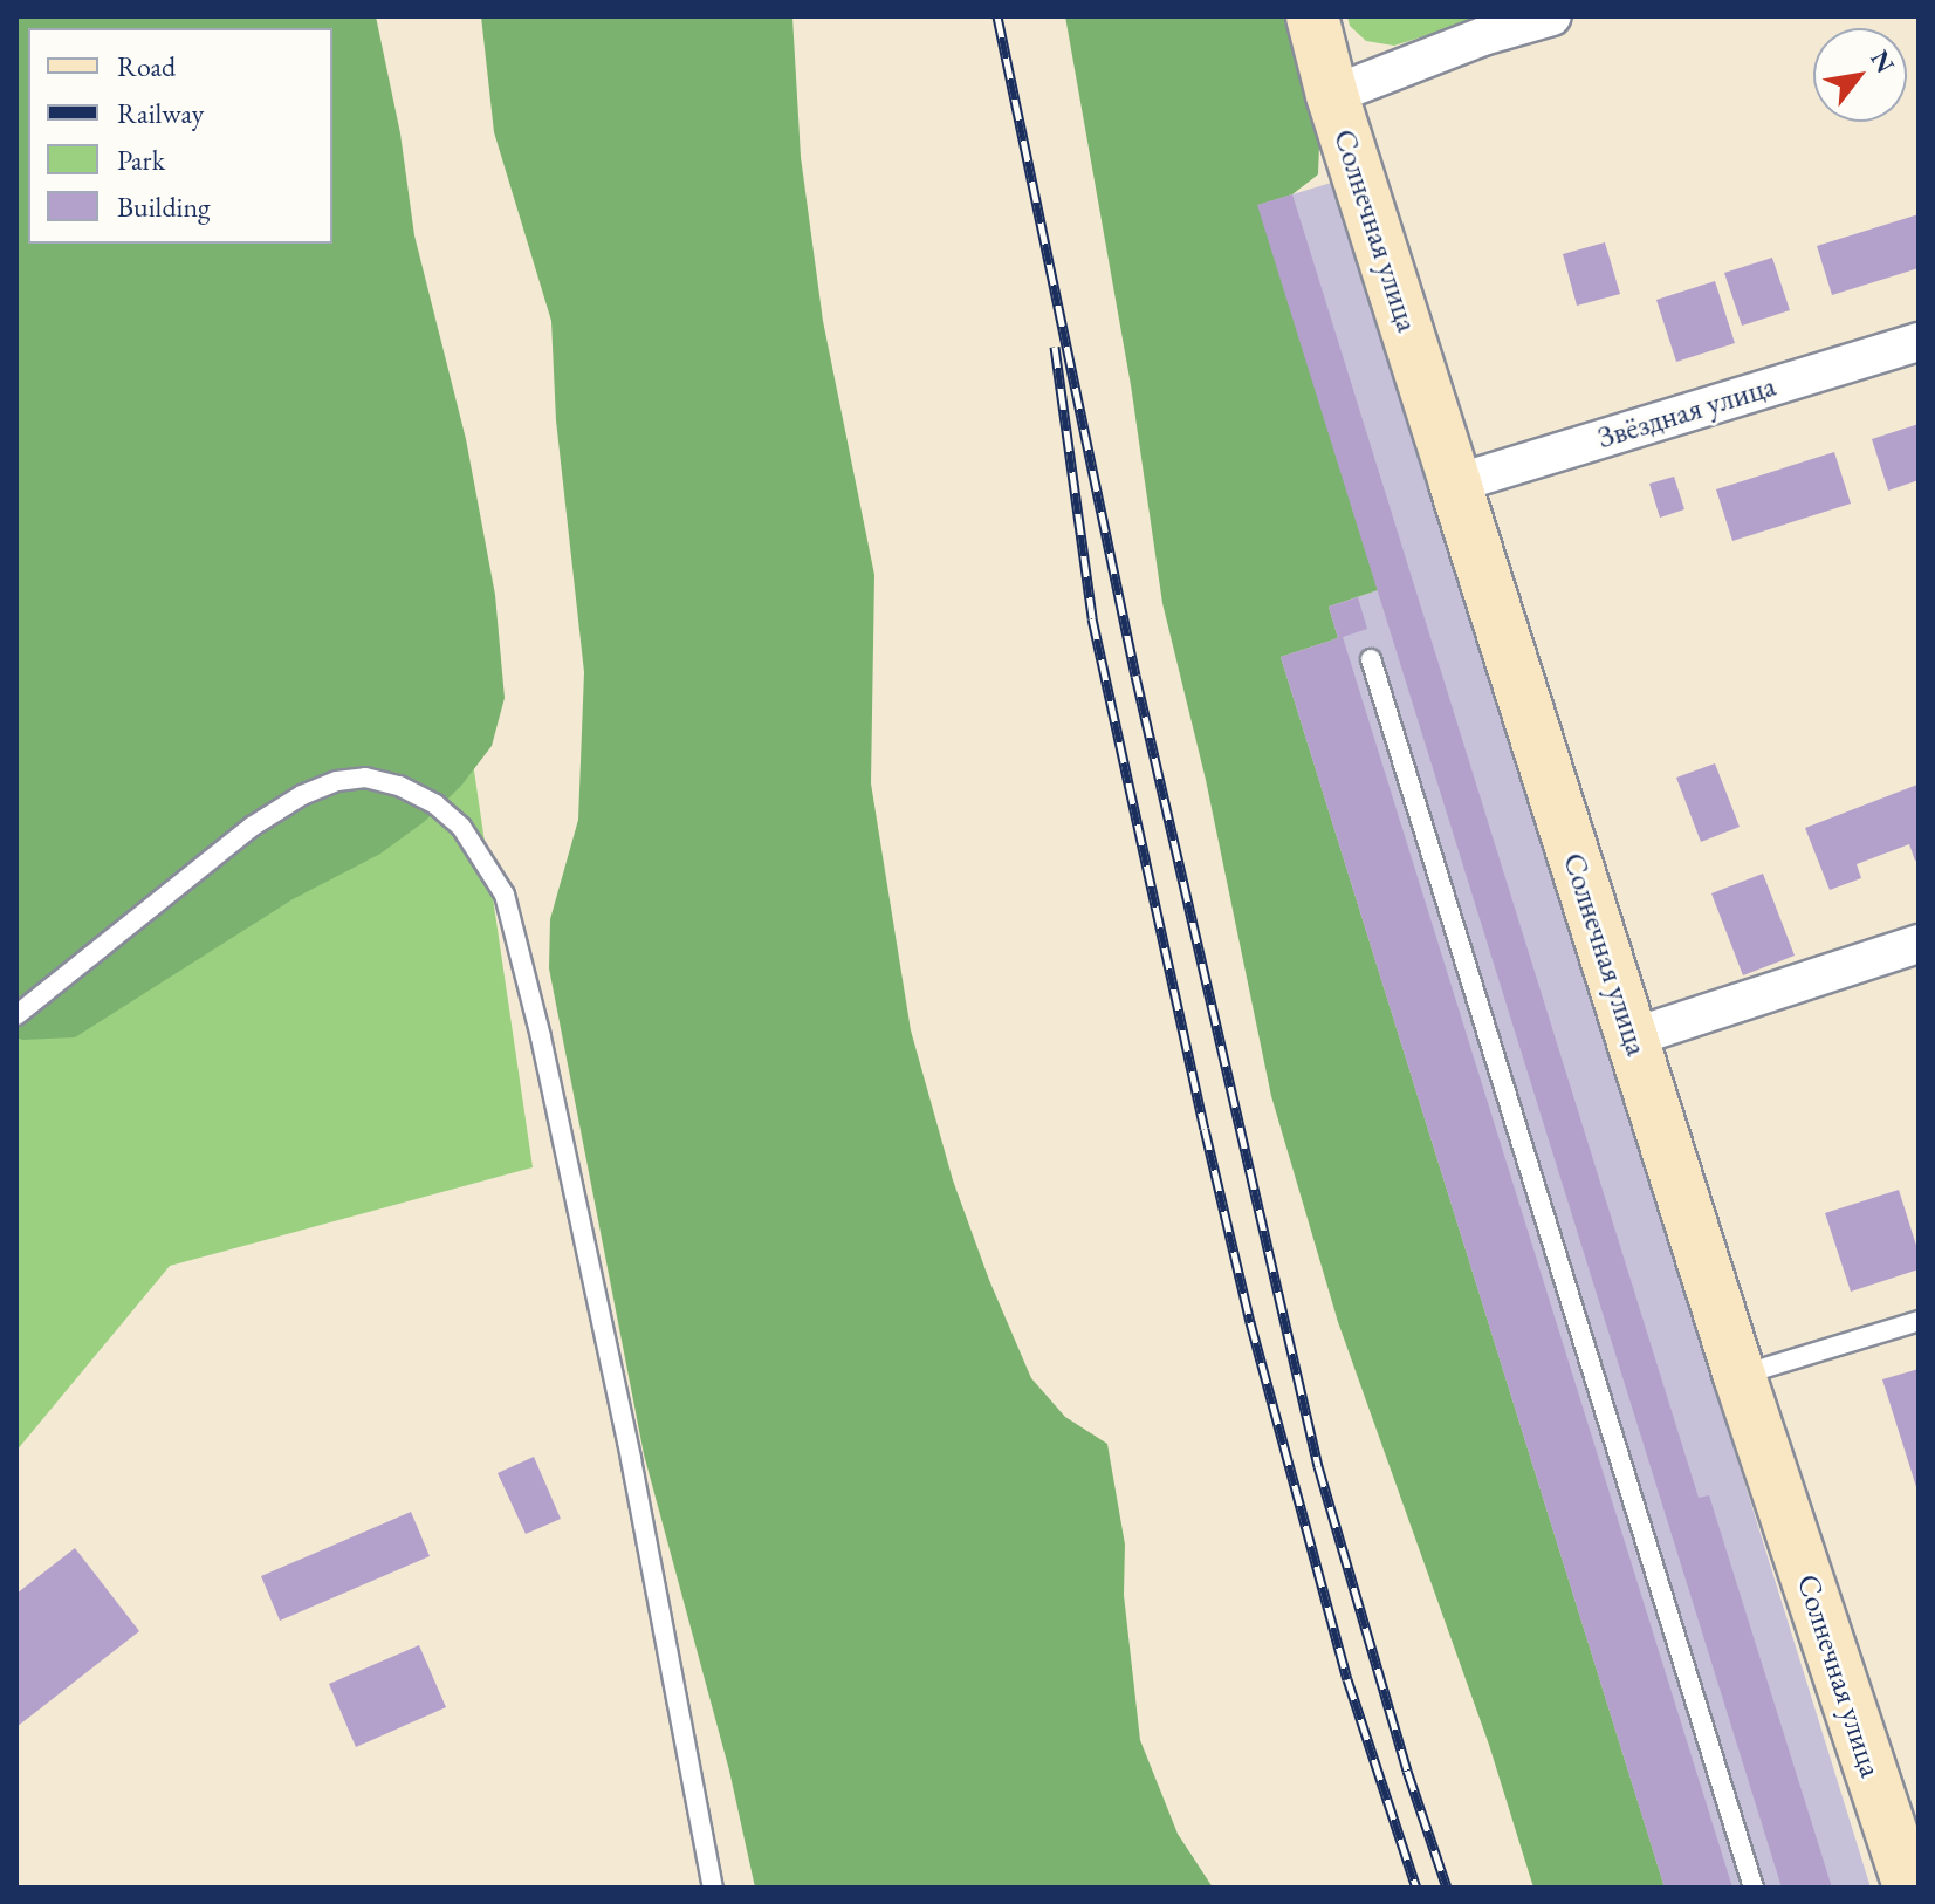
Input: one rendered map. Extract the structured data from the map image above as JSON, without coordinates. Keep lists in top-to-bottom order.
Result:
{
  "streets": {
    "street": ["Солнечная улица", "Звёздная улица"]
  },
  "crossings": [
    ["Солнечная улица", "Звёздная улица"]
  ],
  "legend": [
    "Road",
    "Railway",
    "Park",
    "Building"
  ],
  "north": "top right"
}
